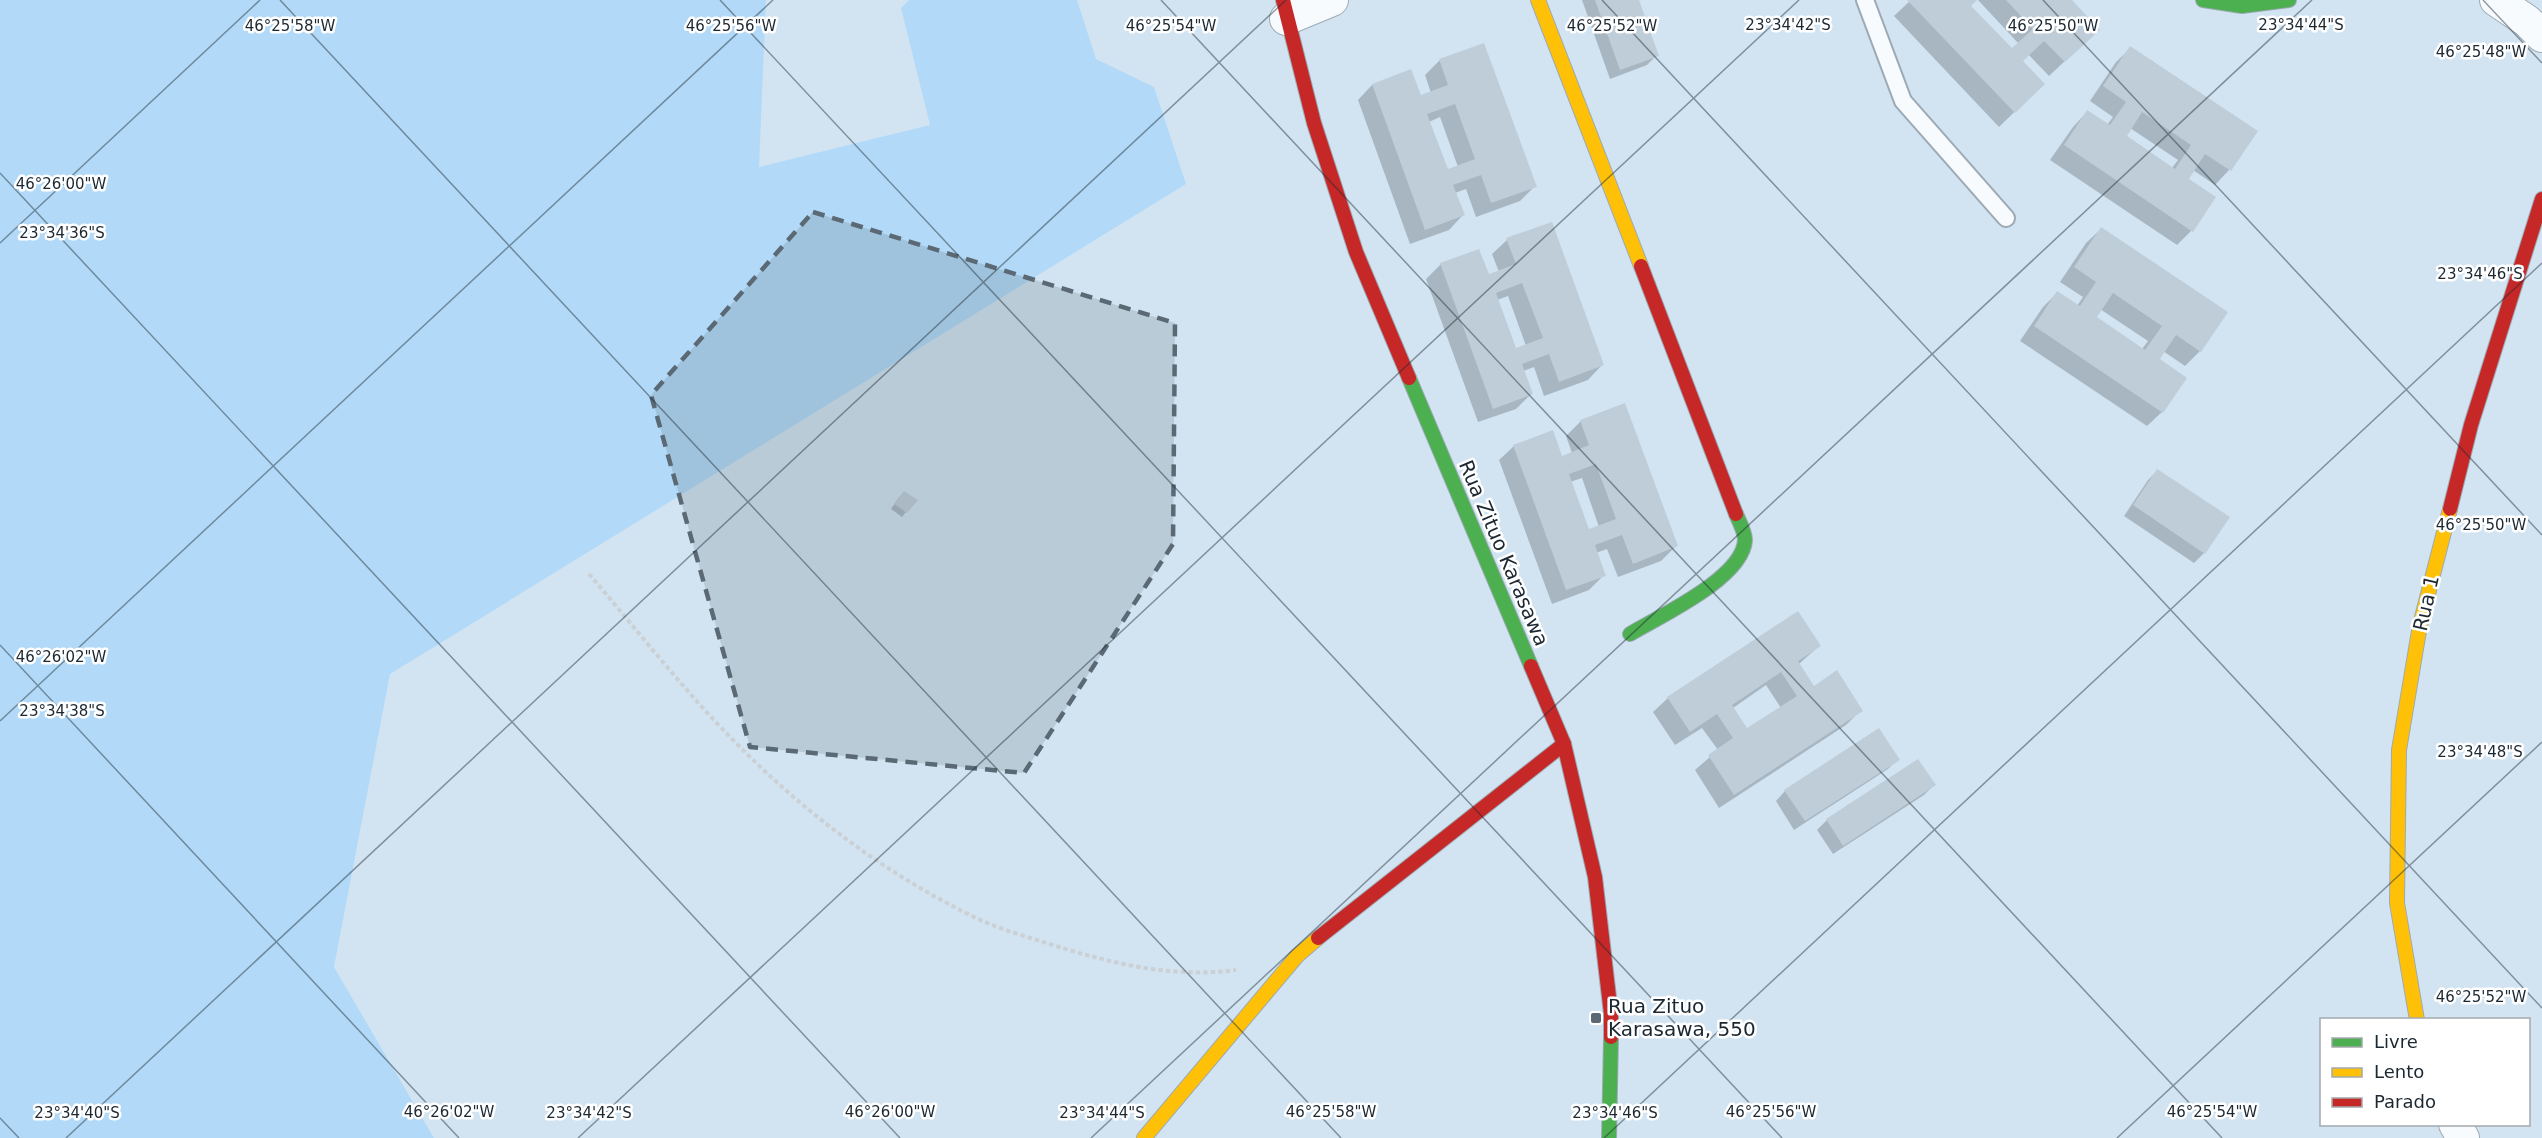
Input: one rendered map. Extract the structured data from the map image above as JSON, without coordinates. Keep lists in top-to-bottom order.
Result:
{
  "streets": {
    "street": ["Rua Zituo Karasawa", "Rua 1"]
  },
  "places": {
    "transit": ["Rua Zituo Karasawa, 550"]
  },
  "legend": ["Livre", "Lento", "Parado"],
  "coordinates": [
    "23°34'42\"S",
    "23°34'44\"S",
    "46°25'58\"W",
    "46°25'56\"W",
    "46°25'54\"W",
    "46°25'52\"W",
    "46°25'50\"W",
    "46°25'48\"W",
    "46°26'00\"W",
    "23°34'36\"S",
    "23°34'46\"S",
    "46°26'02\"W",
    "23°34'38\"S",
    "23°34'48\"S",
    "23°34'40\"S"
  ]
}
